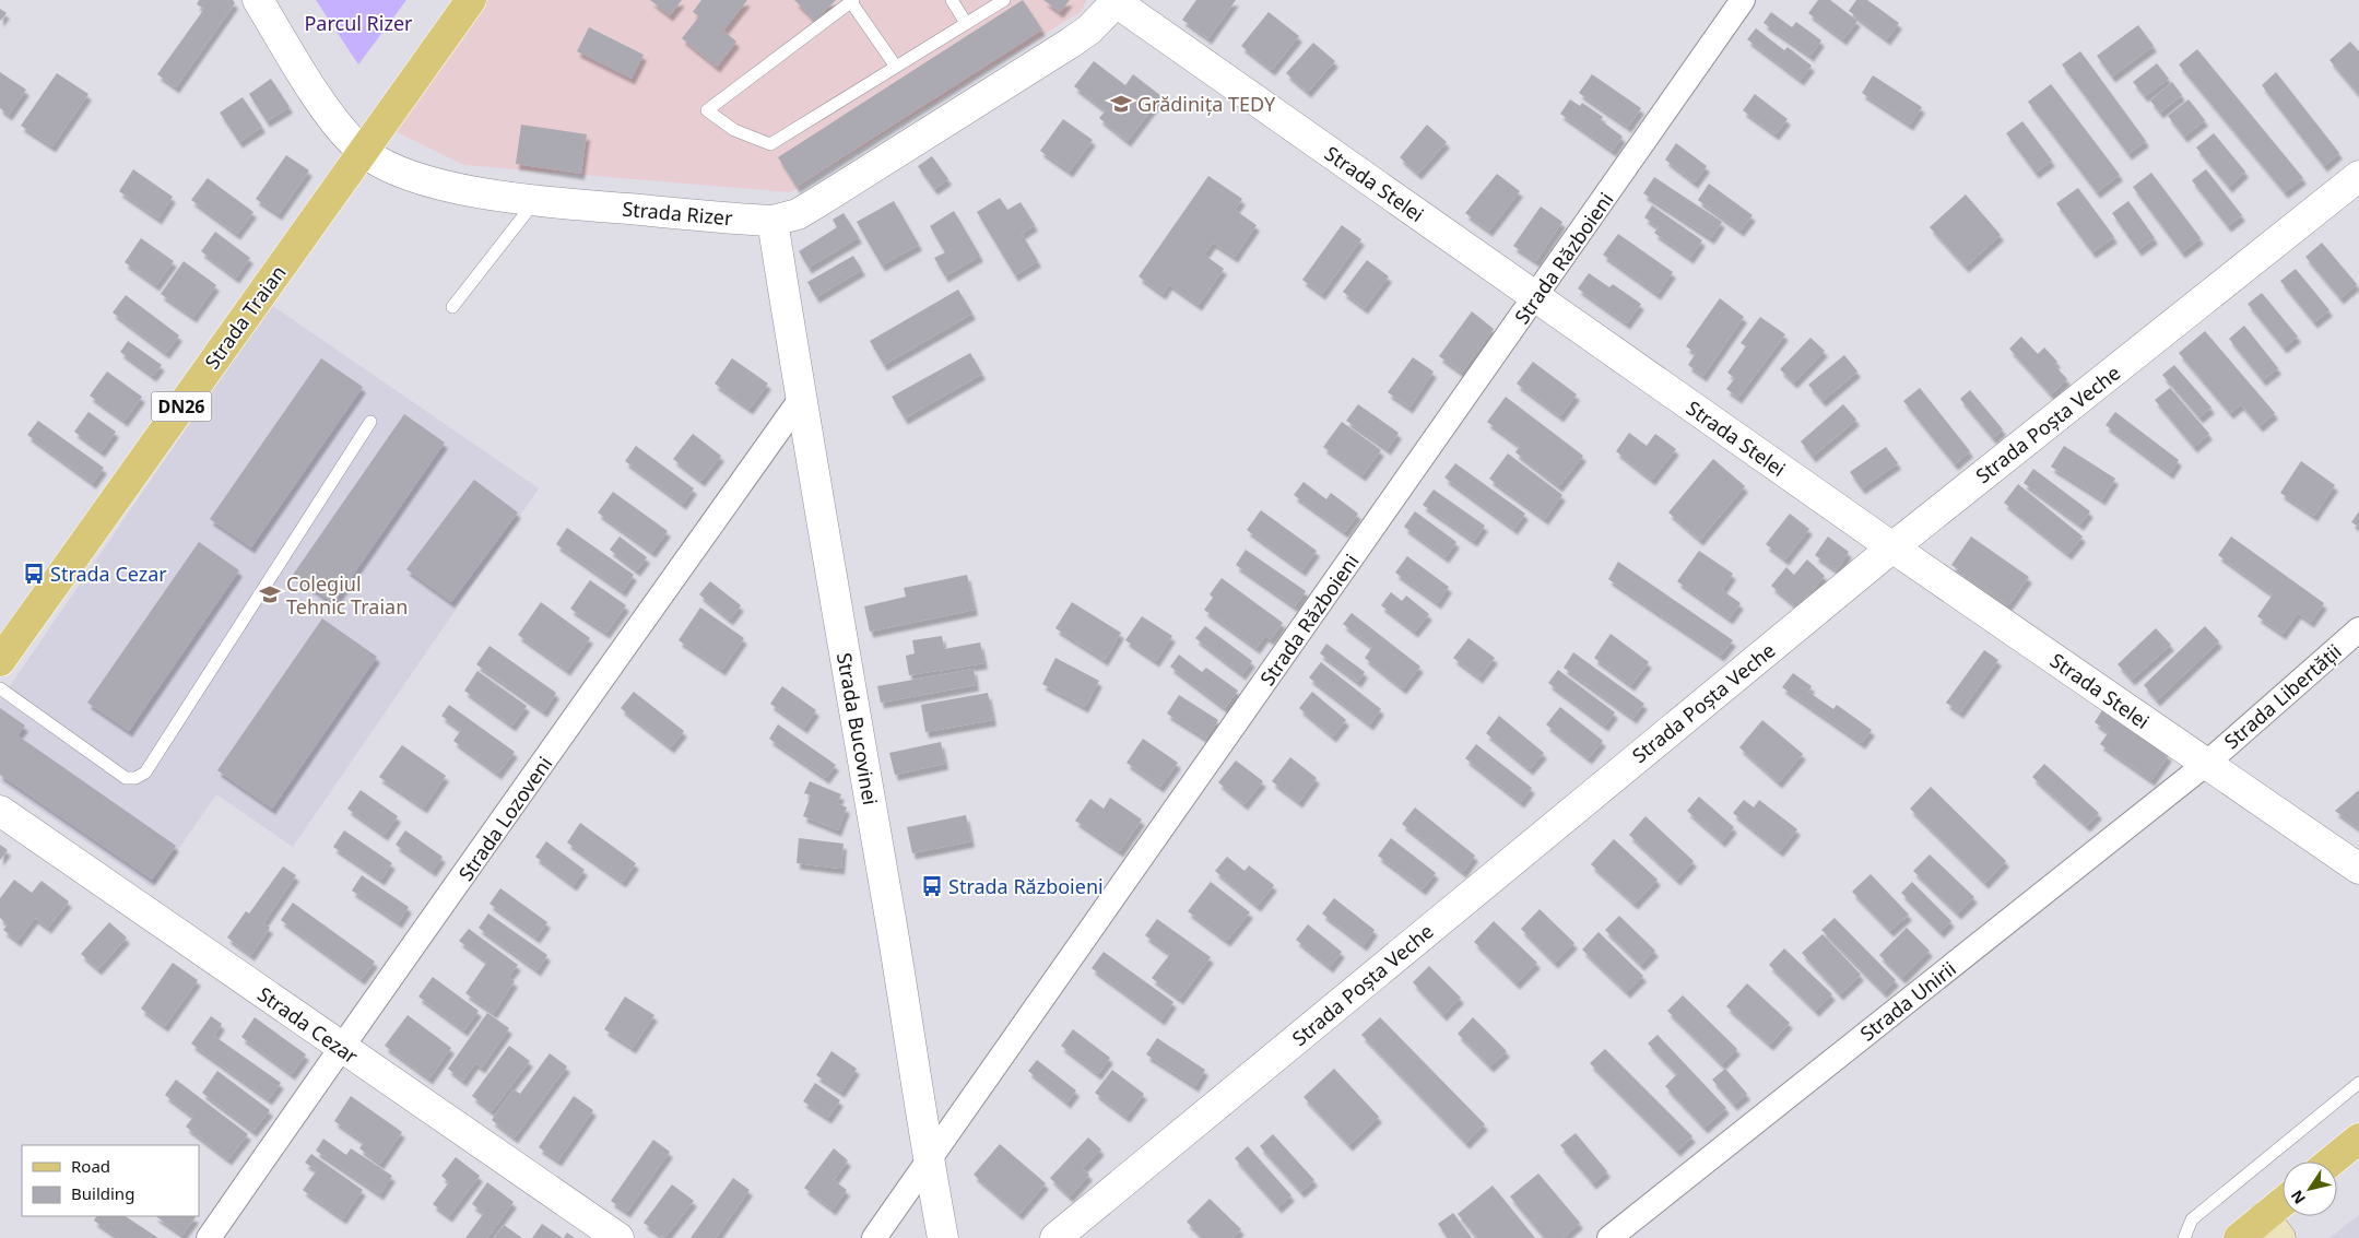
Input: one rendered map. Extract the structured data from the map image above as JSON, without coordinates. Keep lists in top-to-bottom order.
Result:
{
  "streets": {
    "main road": ["Strada Traian", "DN26"],
    "street": [
      "Strada Stelei",
      "Strada Rizer",
      "Strada Războieni",
      "Strada Poșta Veche",
      "Strada Libertății",
      "Strada Bucovinei",
      "Strada Lozoveni",
      "Strada Unirii",
      "Strada Cezar"
    ]
  },
  "crossings": [
    ["Strada Stelei", "Strada Rizer"],
    ["Strada Stelei", "Strada Războieni"],
    ["Strada Stelei", "Strada Poșta Veche"],
    ["Strada Stelei", "Strada Libertății"],
    ["Strada Stelei", "Strada Unirii"],
    ["Strada Rizer", "Strada Traian"],
    ["Strada Rizer", "Strada Bucovinei"],
    ["Strada Războieni", "Strada Bucovinei"],
    ["Strada Libertății", "Strada Unirii"],
    ["Strada Bucovinei", "Strada Lozoveni"],
    ["Strada Lozoveni", "Strada Cezar"]
  ],
  "parks": ["Parcul Rizer"],
  "places": {
    "school or university": ["Grădinița TEDY", "Colegiul Tehnic Traian"],
    "bus stop": ["Strada Cezar", "Strada Războieni"]
  },
  "legend": ["Road", "Building"],
  "north": "bottom left"
}
